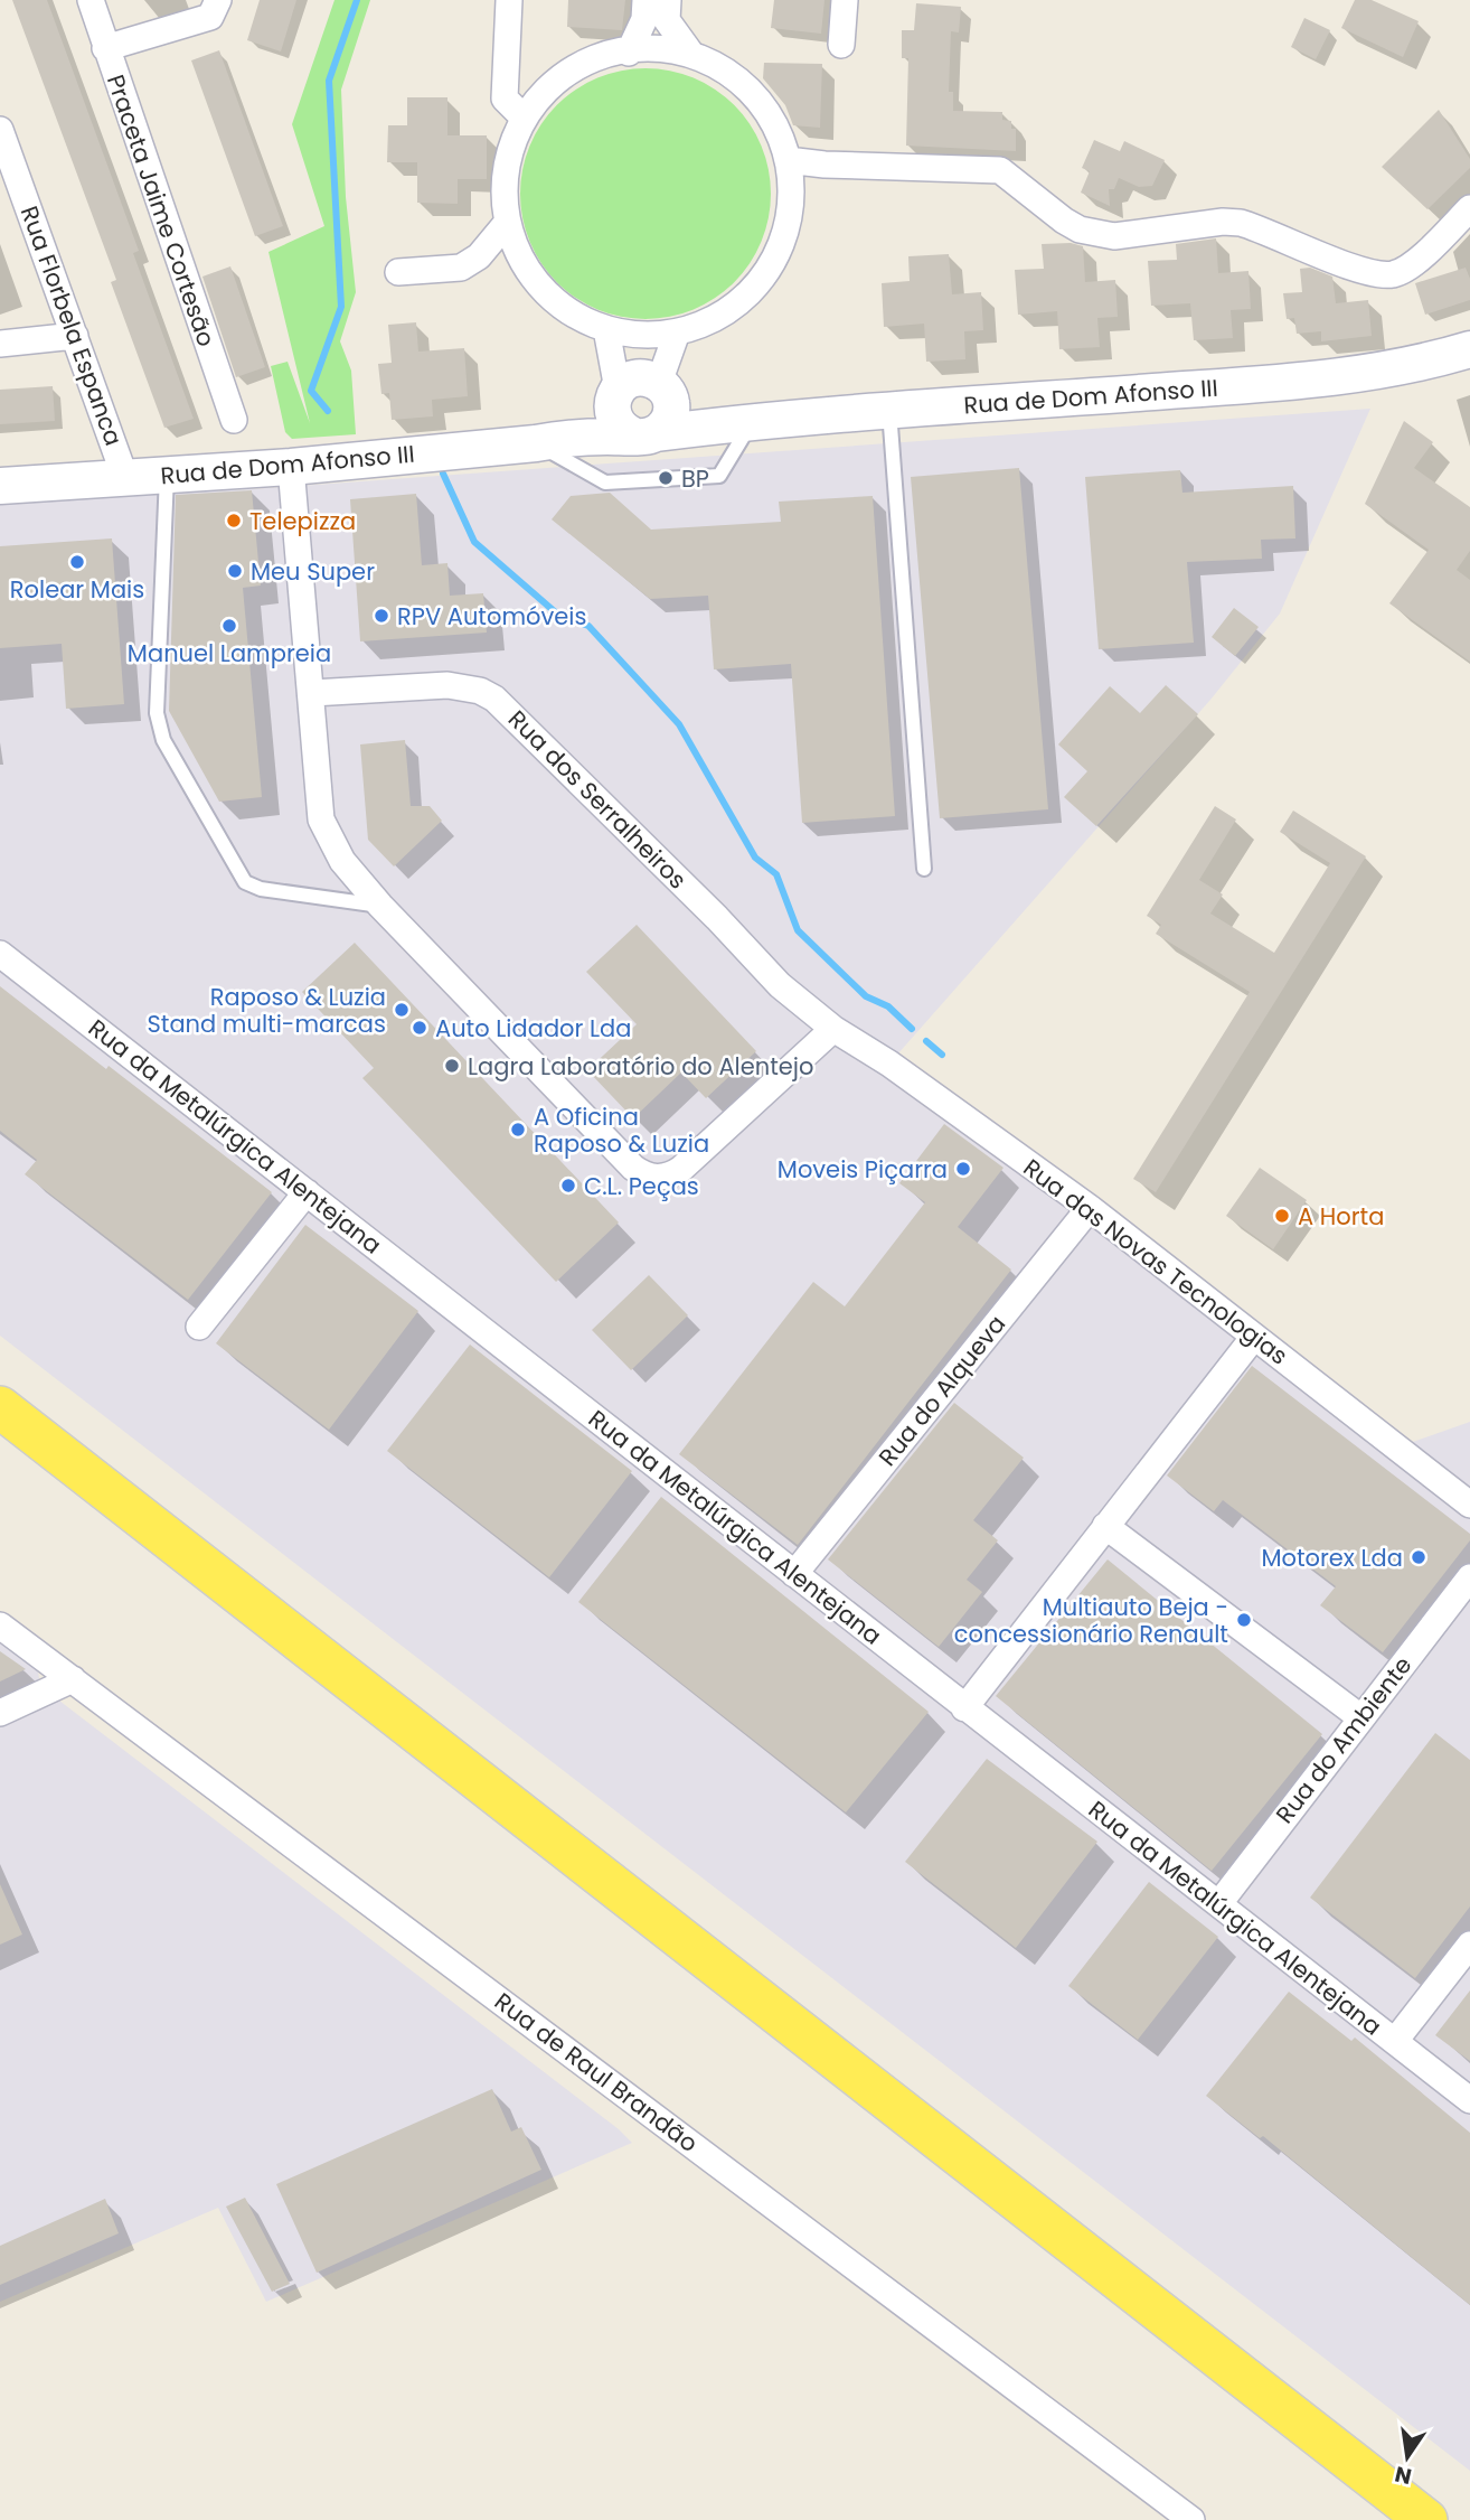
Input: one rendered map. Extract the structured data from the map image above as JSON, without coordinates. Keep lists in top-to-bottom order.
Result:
{
  "streets": {
    "main road": ["Rua de Dom Afonso III"],
    "street": [
      "Praceta Jaime Cortesão",
      "Rua Florbela Espanca",
      "Rua dos Serralheiros",
      "Rua da Metalúrgica Alentejana",
      "Rua das Novas Tecnologias",
      "Rua do Alqueva",
      "Rua do Ambiente",
      "Rua de Raul Brandão"
    ]
  },
  "crossings": [
    ["Rua Florbela Espanca", "Rua de Dom Afonso III"],
    ["Rua dos Serralheiros", "Rua das Novas Tecnologias"],
    ["Rua da Metalúrgica Alentejana", "Rua do Alqueva"],
    ["Rua da Metalúrgica Alentejana", "Rua do Ambiente"],
    ["Rua das Novas Tecnologias", "Rua do Alqueva"]
  ],
  "places": [
    "BP",
    "Telepizza",
    "Rolear Mais",
    "Meu Super",
    "RPV Automóveis",
    "Manuel Lampreia",
    "Raposo & Luzia Stand multi-marcas",
    "Auto Lidador Lda",
    "Lagra Laboratório do Alentejo",
    "A Oficina Raposo & Luzia",
    "Moveis Piçarra",
    "C.L. Peças",
    "A Horta",
    "Motorex Lda",
    "Multiauto Beja - concessionário Renault"
  ],
  "north": "bottom"
}
